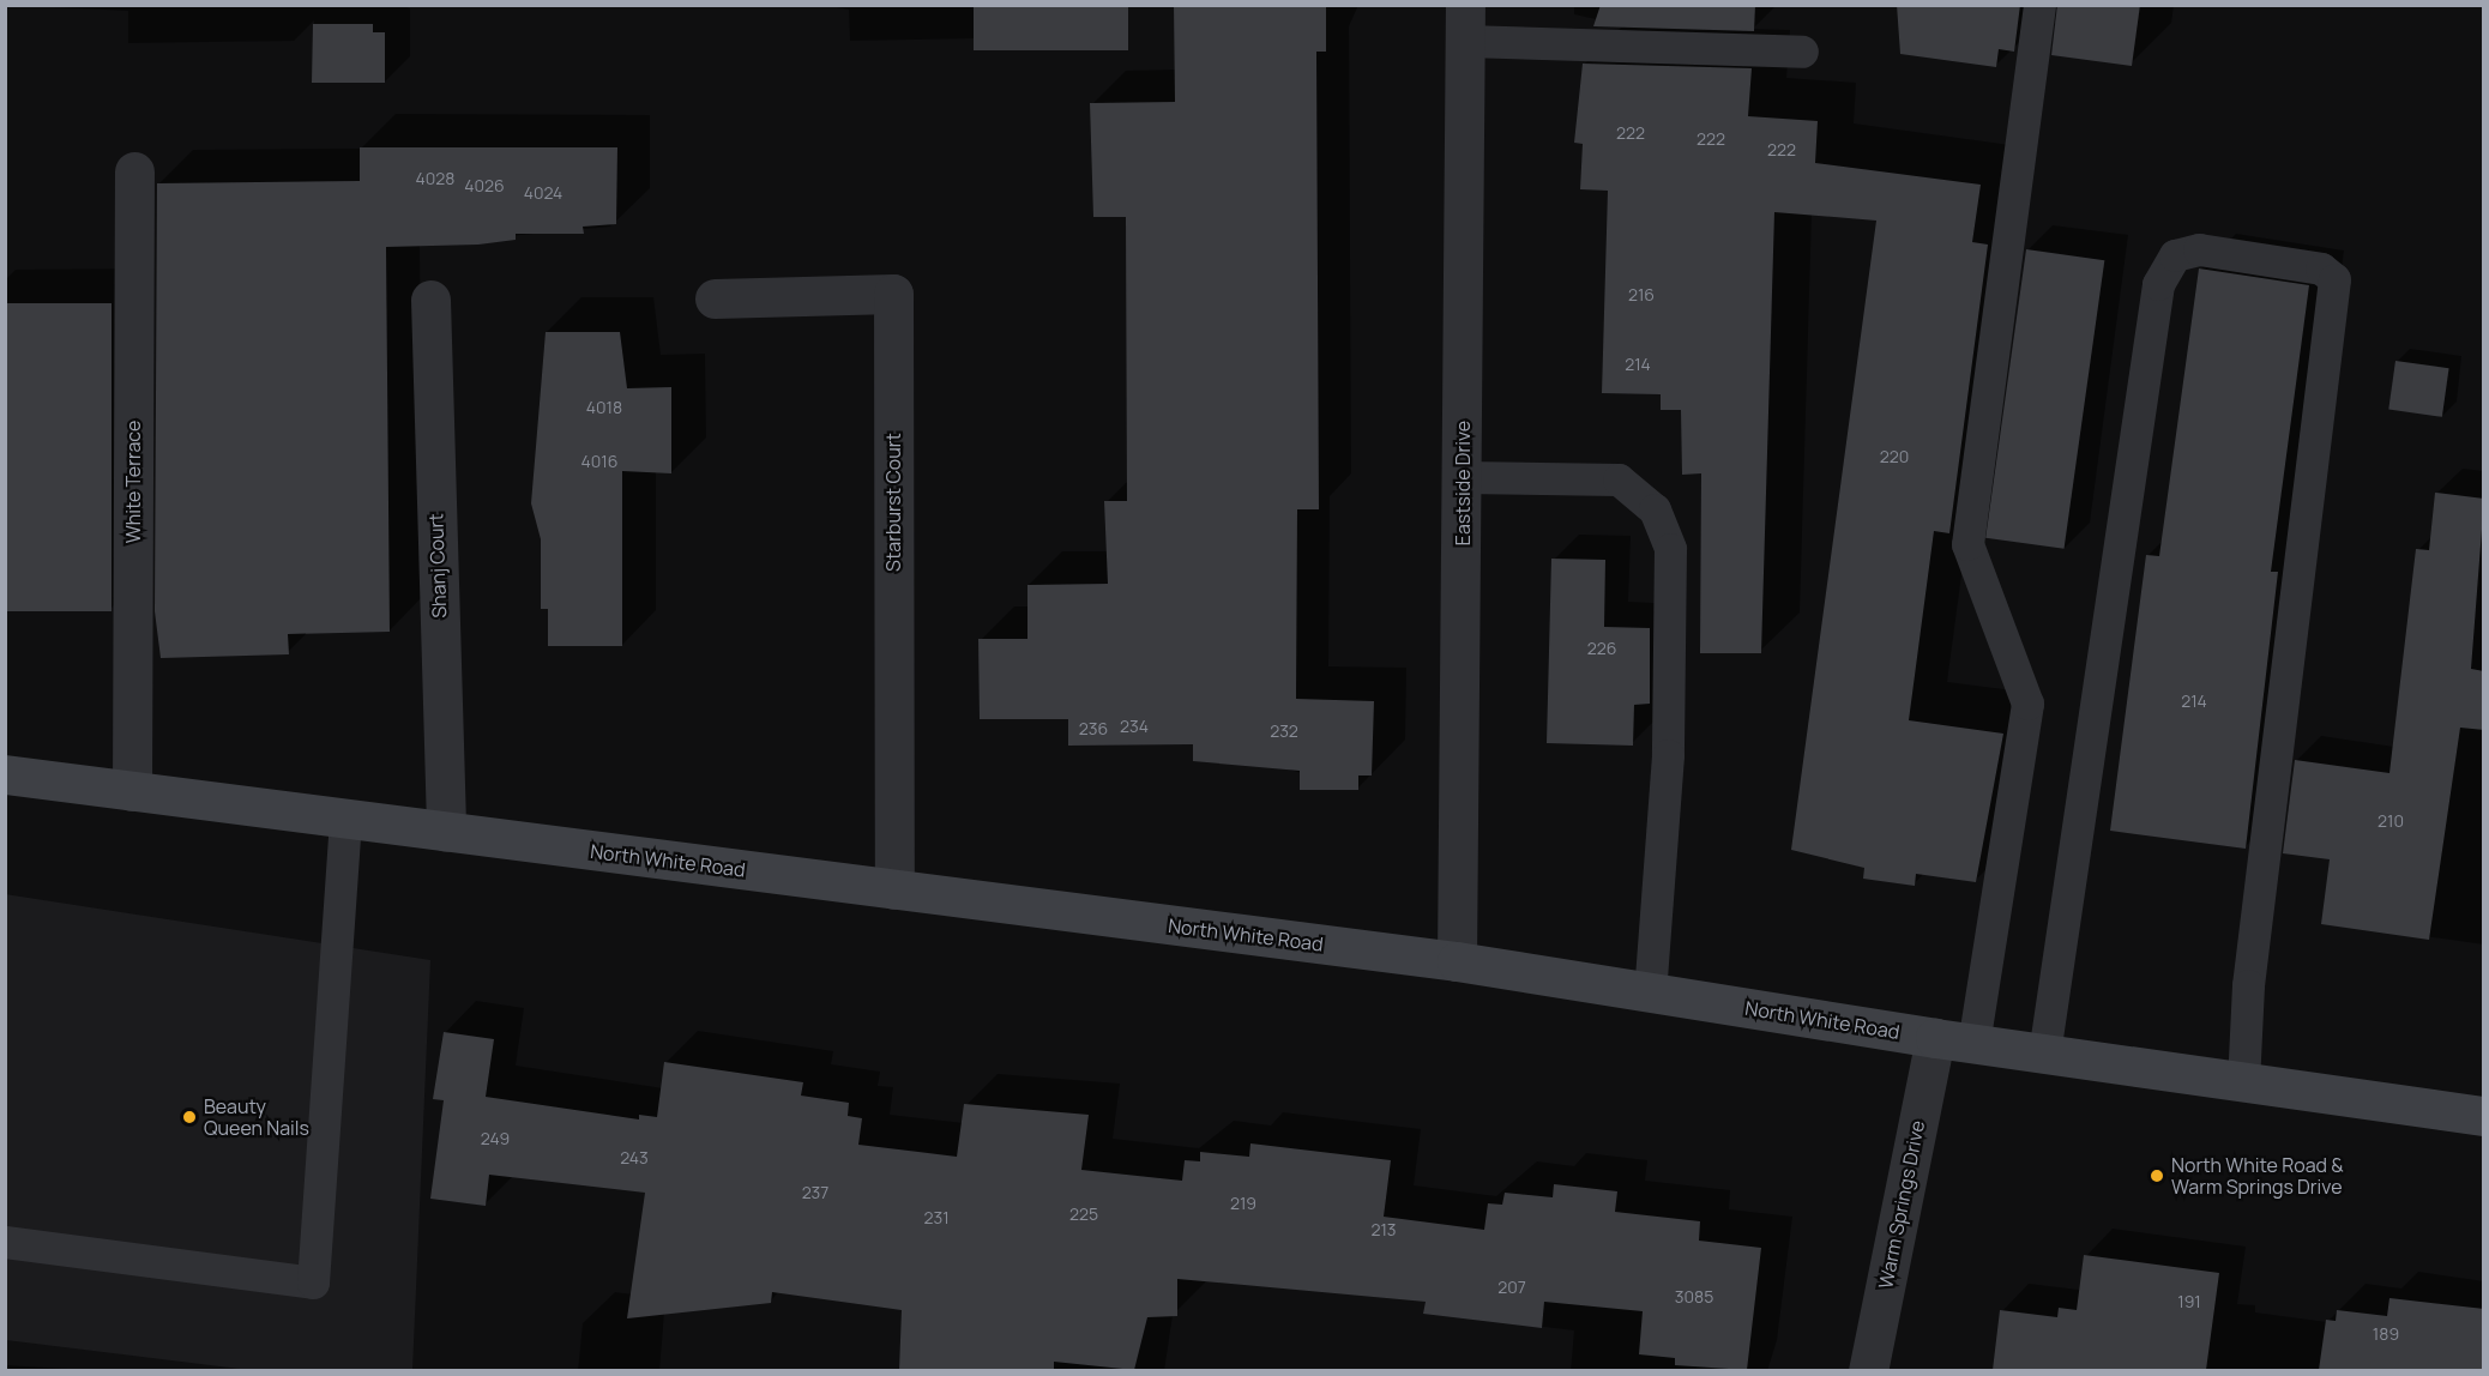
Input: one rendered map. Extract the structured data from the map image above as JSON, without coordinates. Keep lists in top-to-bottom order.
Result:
{
  "streets": {
    "main road": ["North White Road"],
    "street": [
      "White Terrace",
      "Eastside Drive",
      "Starburst Court",
      "Shanj Court",
      "Warm Springs Drive"
    ]
  },
  "crossings": [
    ["White Terrace", "North White Road"],
    ["Eastside Drive", "North White Road"],
    ["Starburst Court", "North White Road"],
    ["Shanj Court", "North White Road"],
    ["North White Road", "Warm Springs Drive"]
  ],
  "places": ["Beauty Queen Nails", "North White Road & Warm Springs Drive"],
  "house_numbers": [
    "222",
    "222",
    "222",
    "4028",
    "4026",
    "4024",
    "216",
    "214",
    "4018",
    "220",
    "4016",
    "226",
    "214",
    "234",
    "236",
    "232",
    "210",
    "249",
    "243",
    "237",
    "219",
    "225",
    "231",
    "213",
    "207",
    "3085",
    "191",
    "189"
  ]
}
